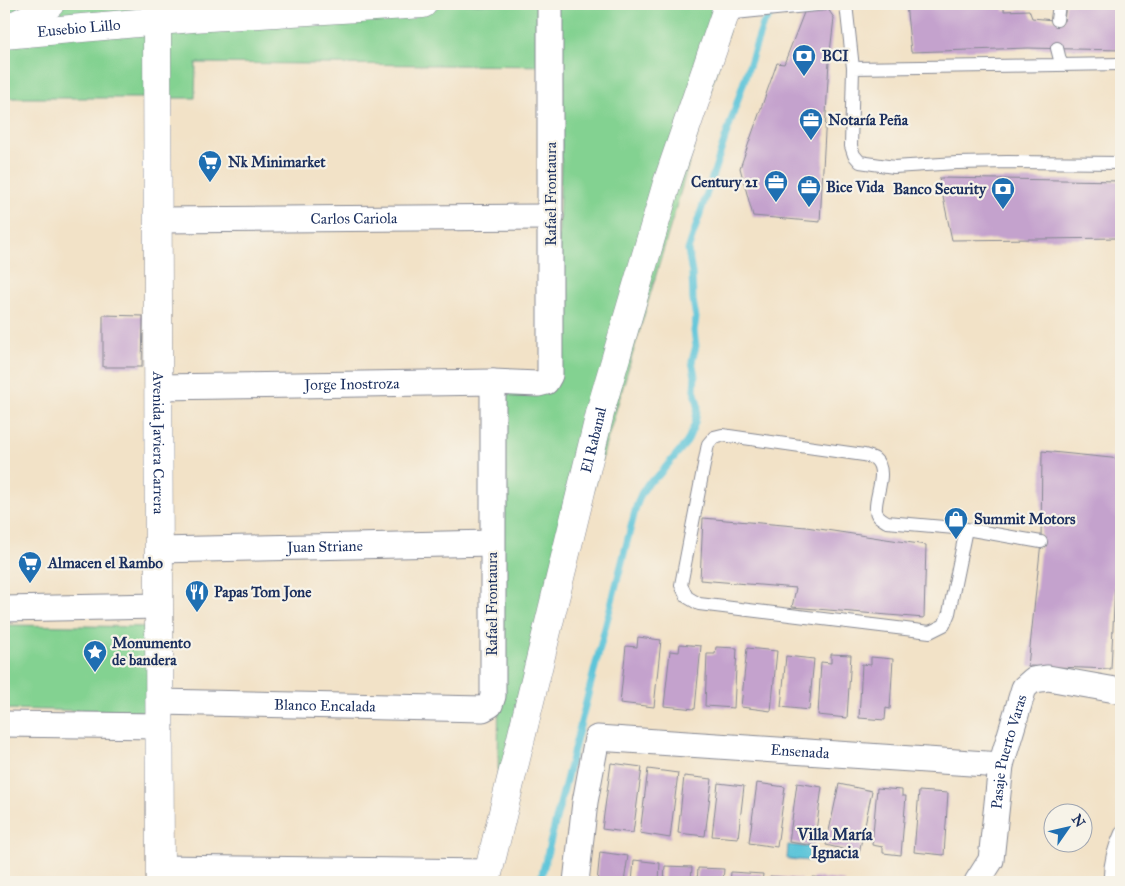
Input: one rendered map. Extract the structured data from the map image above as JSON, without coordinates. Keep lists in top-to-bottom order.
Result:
{
  "streets": {
    "street": [
      "Eusebio Lillo",
      "Rafael Frontaura",
      "Carlos Cariola",
      "Jorge Inostroza",
      "El Rabanal",
      "Avenida Javiera Carrera",
      "Juan Striane",
      "Blanco Encalada",
      "Ensenada",
      "Pasaje Puerto Varas"
    ]
  },
  "crossings": [
    ["Eusebio Lillo", "Avenida Javiera Carrera"],
    ["Rafael Frontaura", "Carlos Cariola"],
    ["Rafael Frontaura", "Jorge Inostroza"],
    ["Rafael Frontaura", "Juan Striane"],
    ["Rafael Frontaura", "Blanco Encalada"],
    ["Carlos Cariola", "Avenida Javiera Carrera"],
    ["Jorge Inostroza", "Avenida Javiera Carrera"],
    ["Avenida Javiera Carrera", "Juan Striane"],
    ["Avenida Javiera Carrera", "Blanco Encalada"],
    ["Ensenada", "Pasaje Puerto Varas"]
  ],
  "districts": ["Villa María Ignacia"],
  "places": {
    "bank": ["BCI", "Banco Security"],
    "office": ["Notaría Peña", "Century 21", "Bice Vida"],
    "supermarket": ["Nk Minimarket", "Almacen el Rambo"],
    "shop": ["Summit Motors"],
    "restaurant": ["Papas Tom Jone"],
    "place": ["Monumento de bandera"]
  },
  "north": "top right"
}
